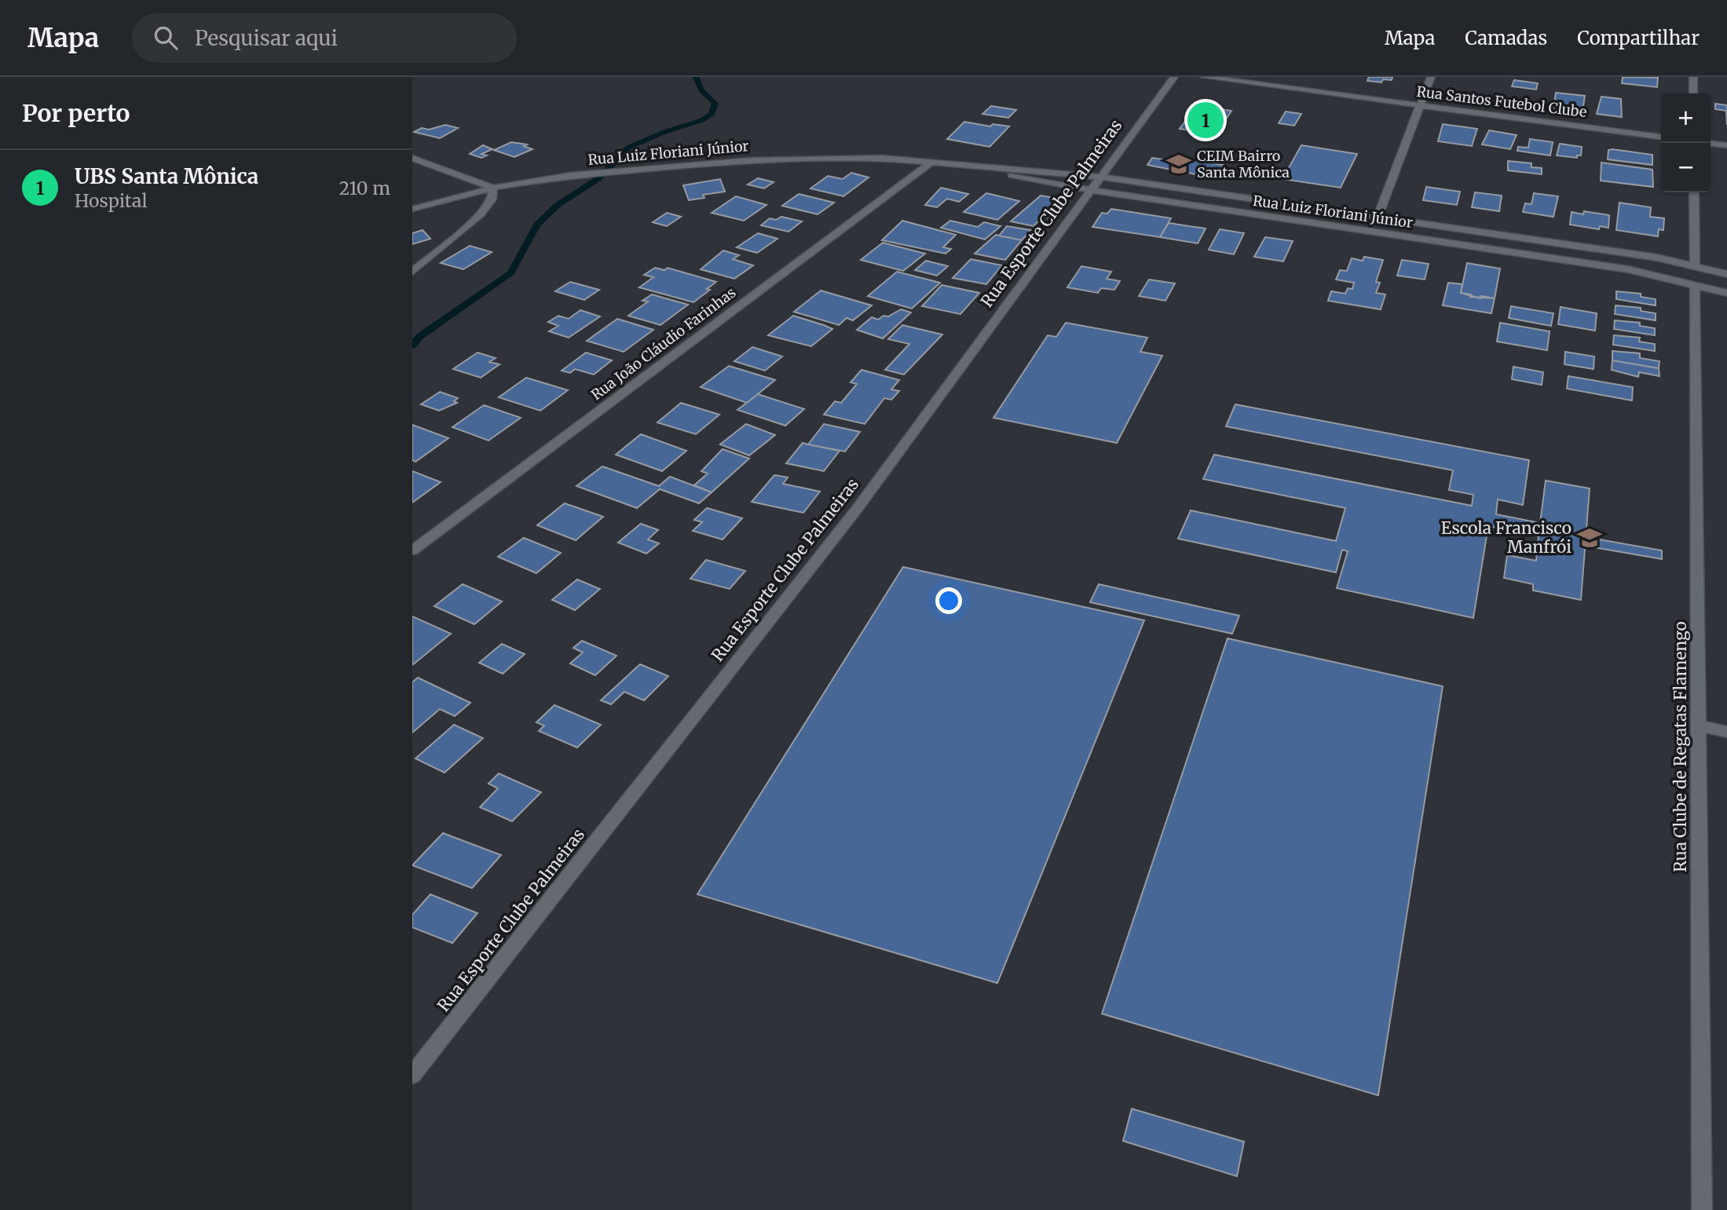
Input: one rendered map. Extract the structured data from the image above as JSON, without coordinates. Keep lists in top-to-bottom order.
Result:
{
  "streets": {
    "street": [
      "Rua Santos Futebol Clube",
      "Rua Luiz Floriani Júnior",
      "Rua Esporte Clube Palmeiras",
      "Rua João Cláudio Farinhas",
      "Rua Clube de Regatas Flamengo"
    ]
  },
  "crossings": [
    ["Rua Luiz Floriani Júnior", "Rua Esporte Clube Palmeiras"],
    ["Rua Luiz Floriani Júnior", "Rua João Cláudio Farinhas"],
    ["Rua Luiz Floriani Júnior", "Rua Clube de Regatas Flamengo"]
  ],
  "places": {
    "school or university": ["CEIM Bairro Santa Mônica", "Escola Francisco Manfrói"]
  },
  "page": {
    "header": "Mapa",
    "search": "Pesquisar aqui",
    "nav": ["Mapa", "Camadas", "Compartilhar"],
    "heading": "Por perto",
    "map_buttons": ["+", "−"],
    "pins": "1",
    "list": [
      {
        "mark": "1",
        "name": "UBS Santa Mônica",
        "note": "Hospital",
        "value": "210 m"
      }
    ]
  }
}
